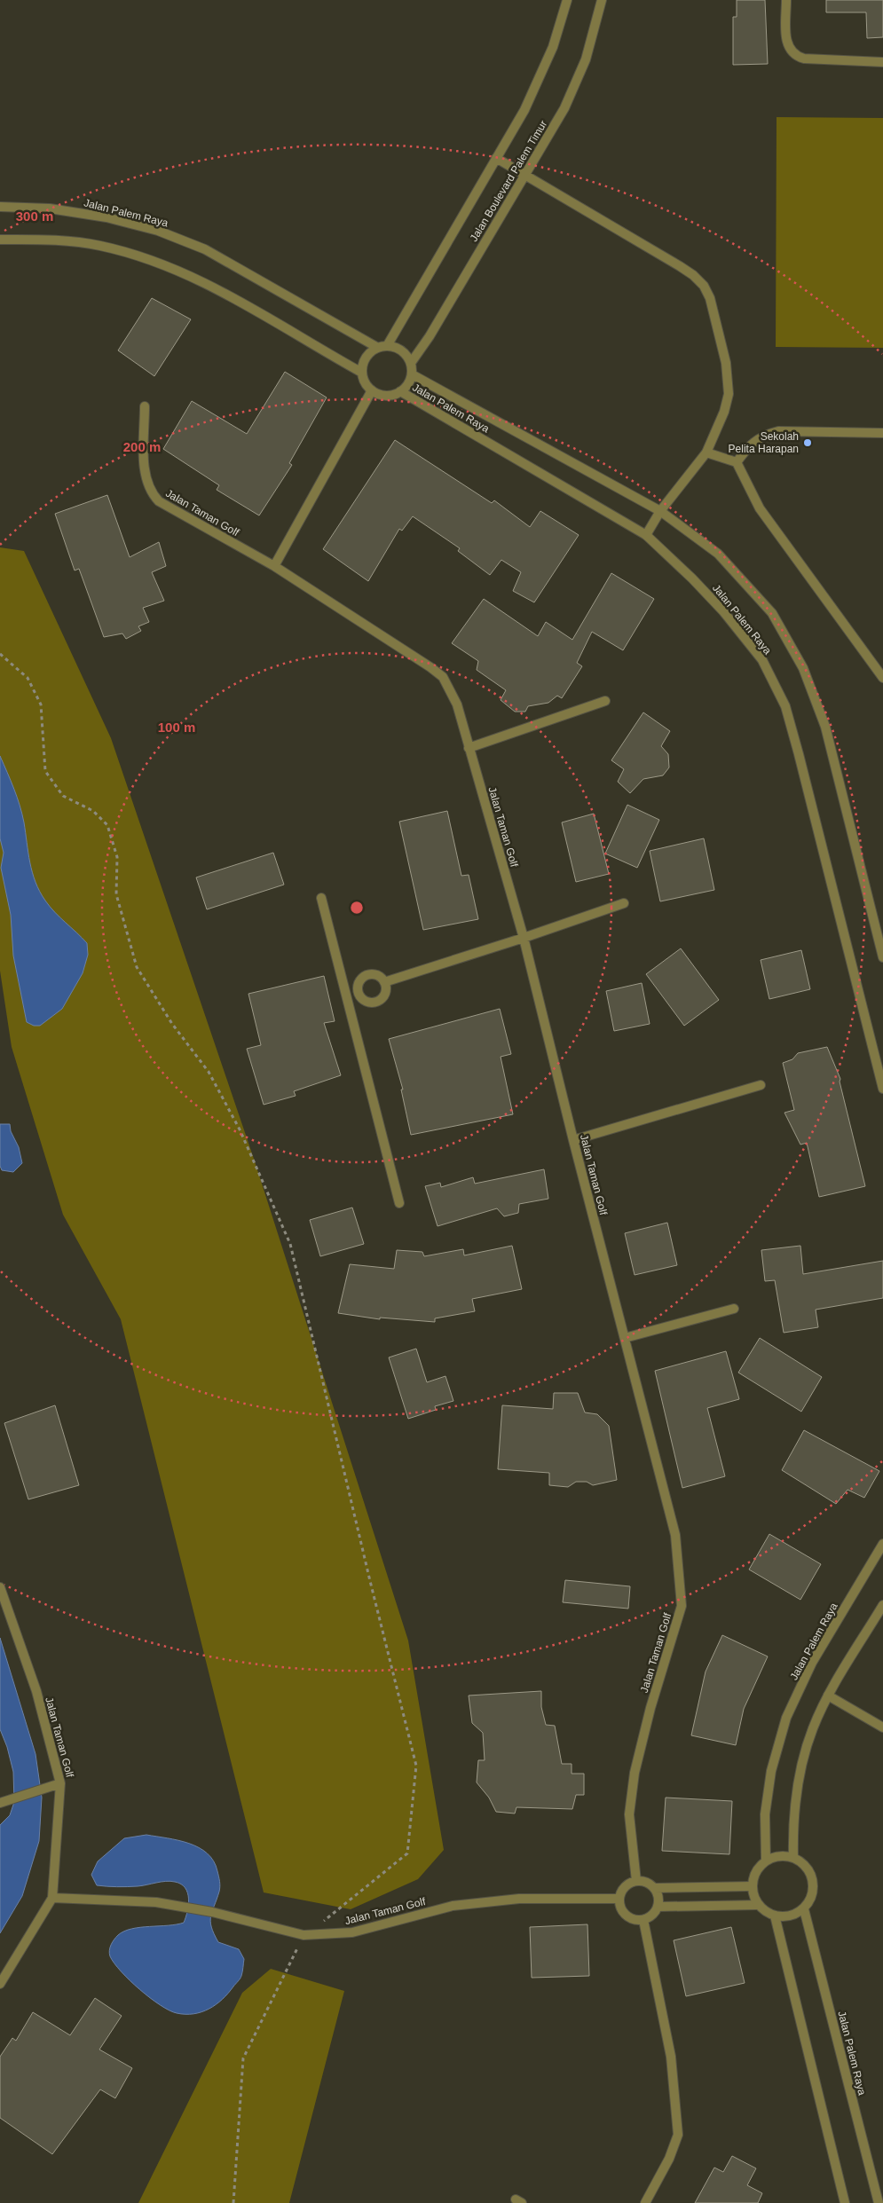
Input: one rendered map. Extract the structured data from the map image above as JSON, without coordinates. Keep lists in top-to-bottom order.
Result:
{
  "streets": {
    "street": ["Jalan Boulevard Palem Timur", "Jalan Palem Raya", "Jalan Taman Golf"]
  },
  "crossings": [
    ["Jalan Boulevard Palem Timur", "Jalan Palem Raya"]
  ],
  "places": ["Sekolah Pelita Harapan"],
  "rings": ["300 m", "200 m", "100 m"]
}
